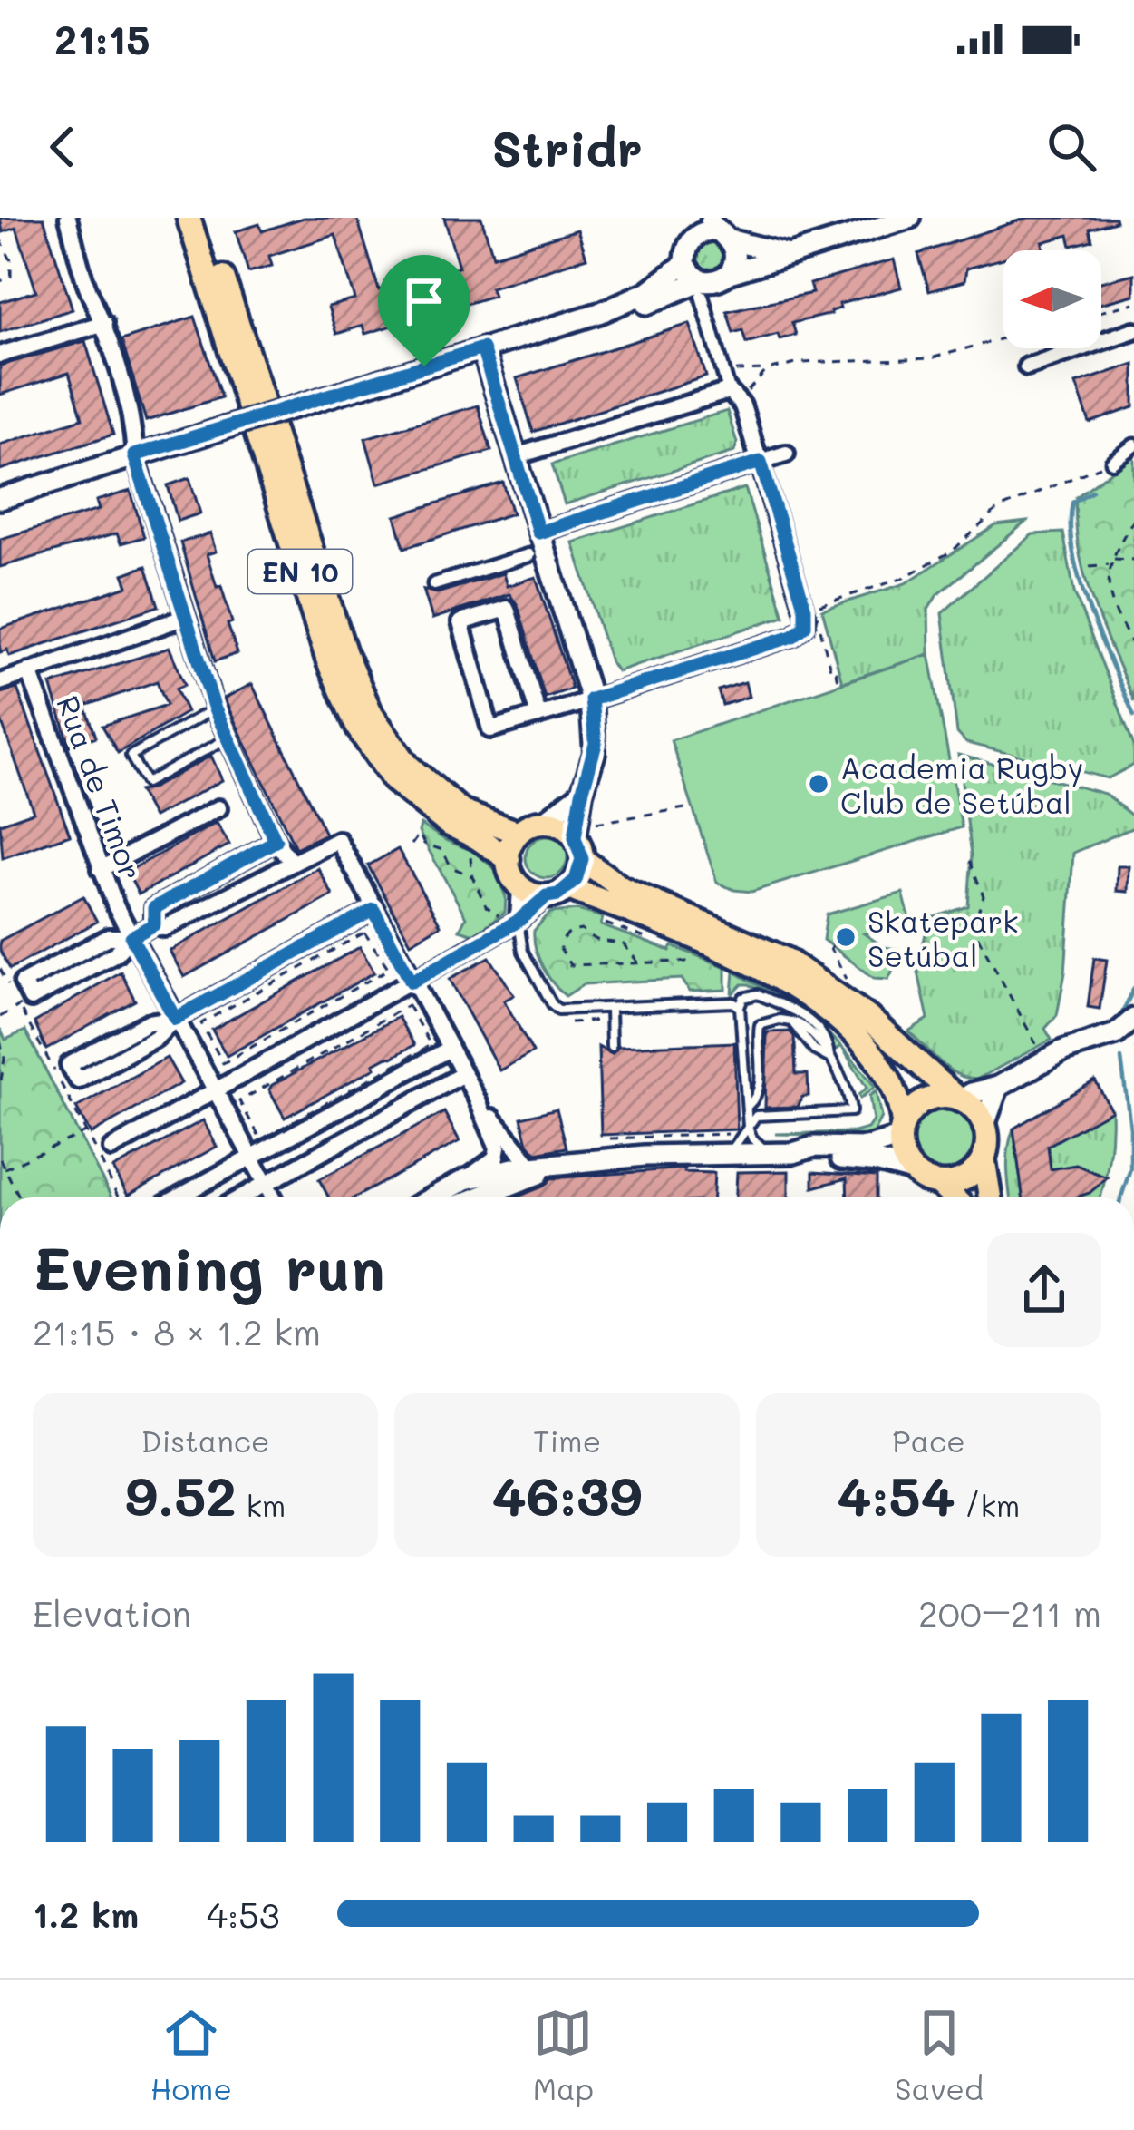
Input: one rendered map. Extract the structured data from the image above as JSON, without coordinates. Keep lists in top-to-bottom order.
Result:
{
  "streets": {
    "main road": ["EN 10"],
    "street": ["Rua de Timor"]
  },
  "places": ["Academia Rugby Club de Setúbal", "Skatepark Setúbal"],
  "north": "left",
  "page": {
    "status": "21:15",
    "header": "Stridr",
    "heading": ["Evening run", "21:15 · 8 × 1.2 km"],
    "stats": [
      ["Distance", "9.52 km"],
      ["Time", "46:39"],
      ["Pace", "4:54 /km"]
    ],
    "chart": ["Elevation", "200–211 m"],
    "list": [
      {
        "name": "1.2 km",
        "note": "4:53"
      }
    ],
    "tabs": ["Home", "Map", "Saved"]
  }
}
